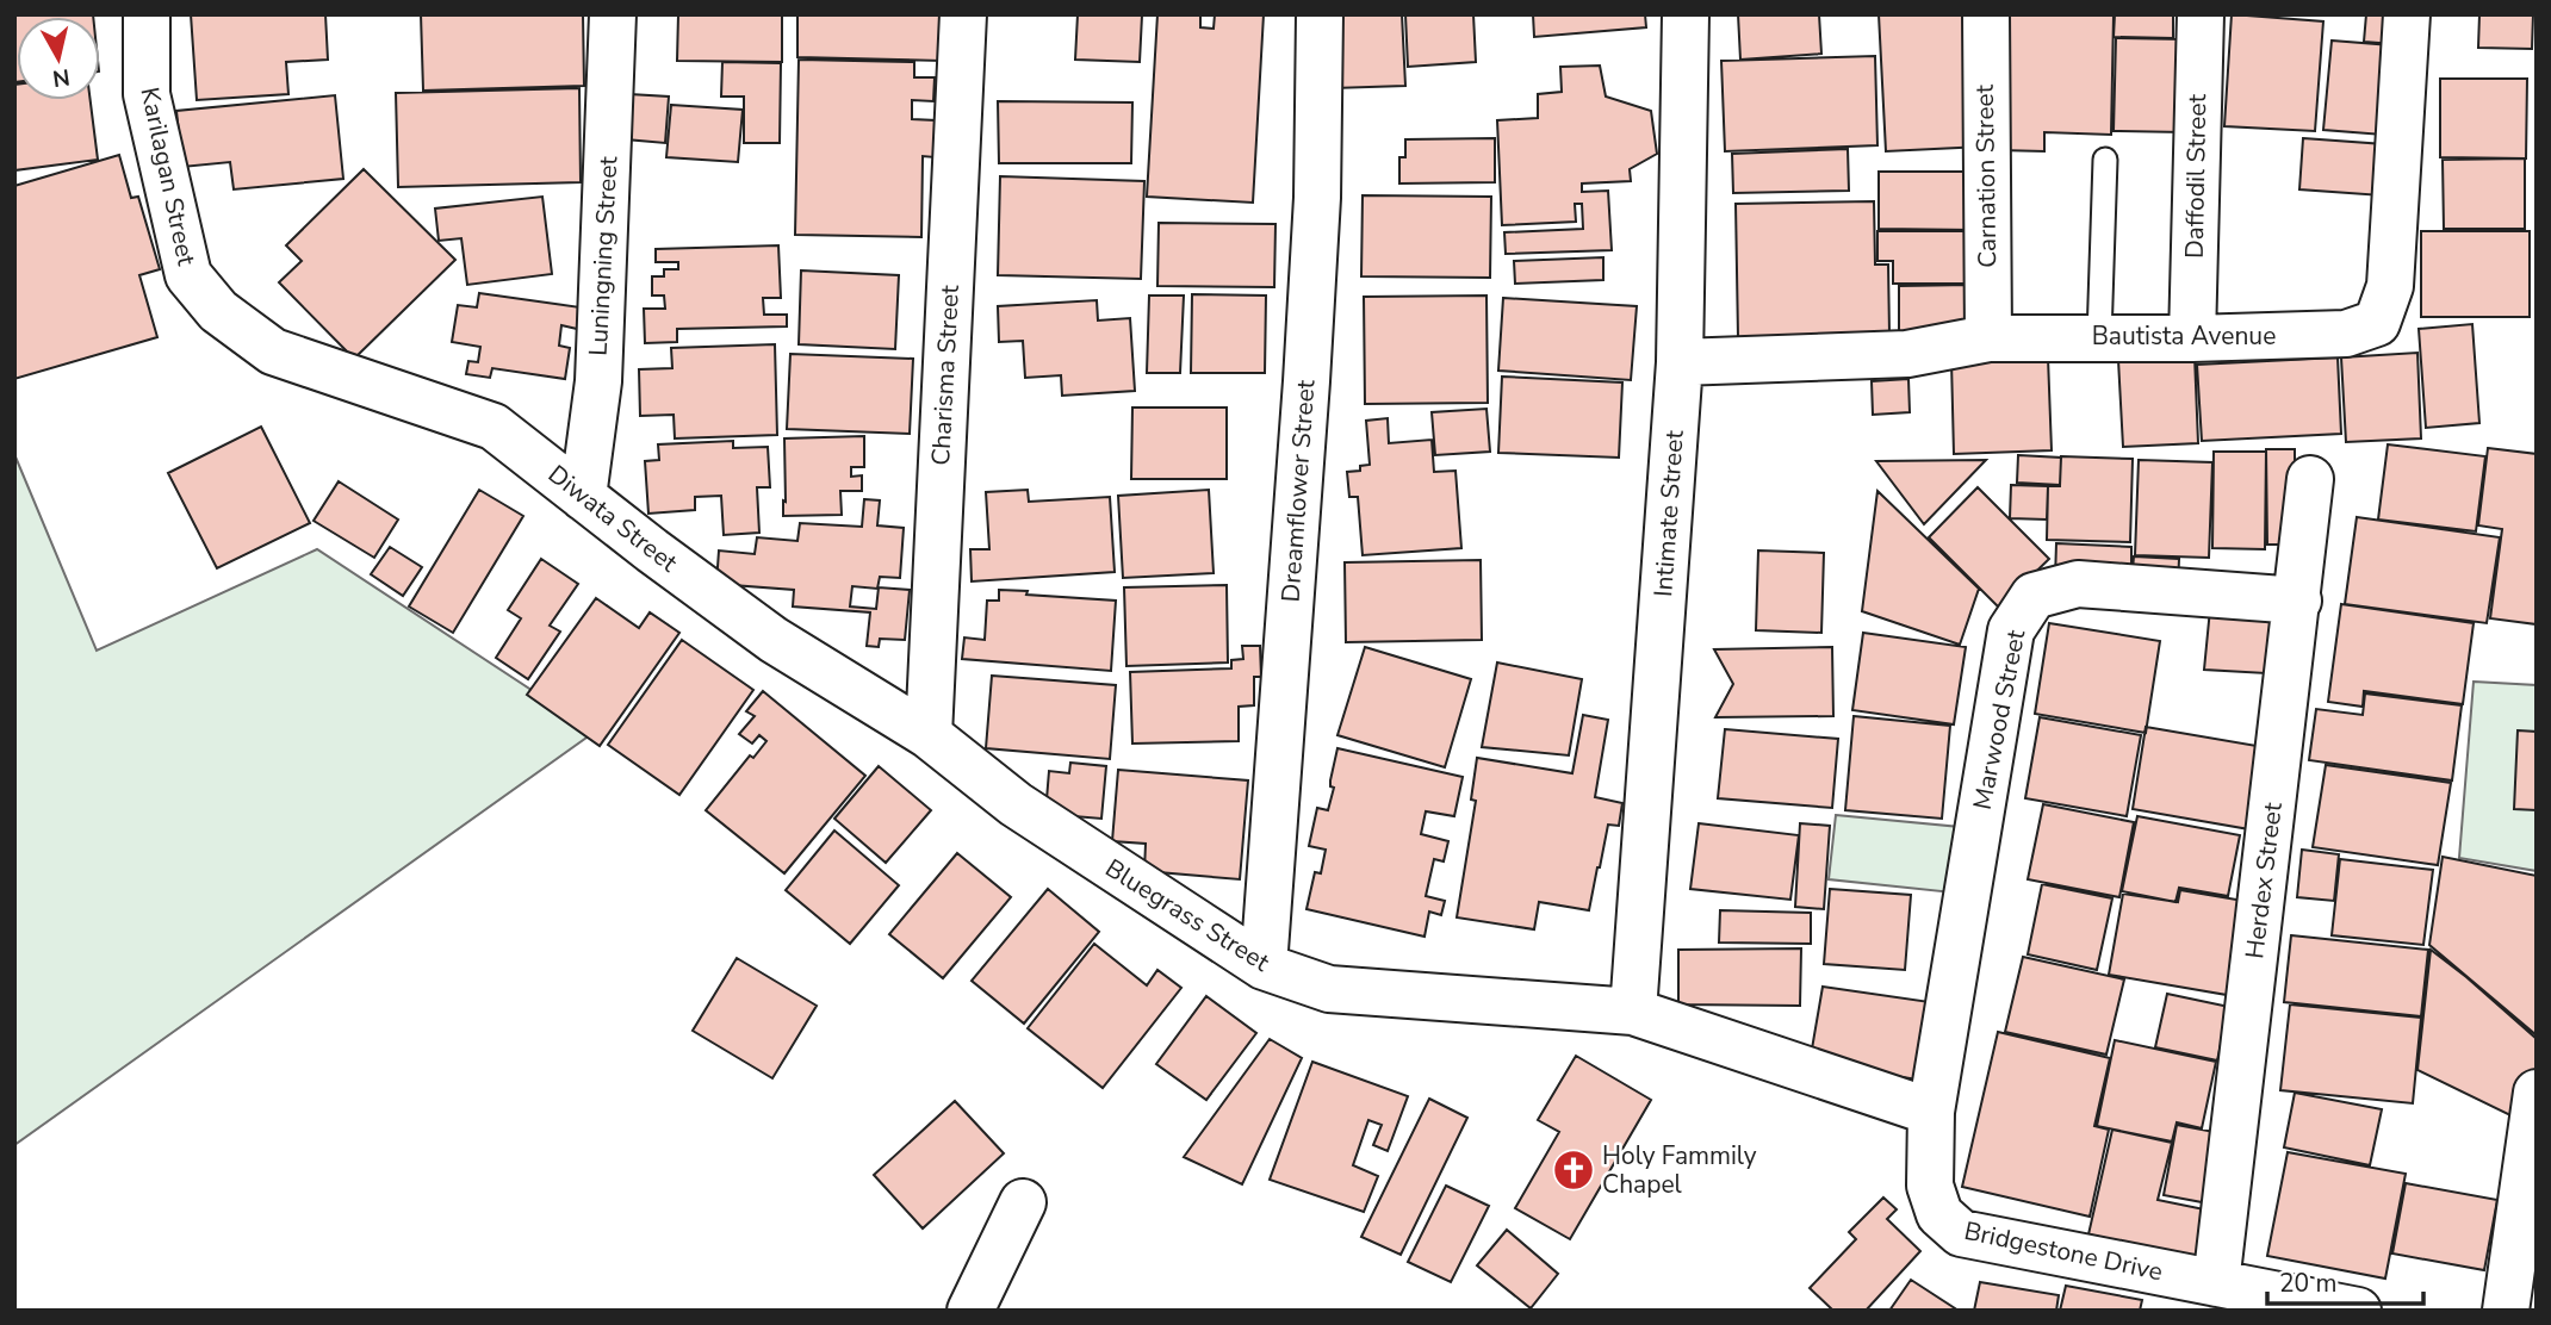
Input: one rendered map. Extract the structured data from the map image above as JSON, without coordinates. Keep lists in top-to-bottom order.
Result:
{
  "streets": {
    "street": [
      "Karilagan Street",
      "Carnation Street",
      "Daffodil Street",
      "Luningning Street",
      "Bautista Avenue",
      "Charisma Street",
      "Dreamflower Street",
      "Intimate Street",
      "Diwata Street",
      "Marwood Street",
      "Herdex Street",
      "Bluegrass Street",
      "Bridgestone Drive"
    ]
  },
  "crossings": [
    ["Karilagan Street", "Diwata Street"],
    ["Carnation Street", "Bautista Avenue"],
    ["Daffodil Street", "Bautista Avenue"],
    ["Luningning Street", "Diwata Street"],
    ["Bautista Avenue", "Intimate Street"],
    ["Charisma Street", "Diwata Street"],
    ["Charisma Street", "Bluegrass Street"],
    ["Dreamflower Street", "Bluegrass Street"],
    ["Intimate Street", "Bluegrass Street"],
    ["Diwata Street", "Bluegrass Street"],
    ["Marwood Street", "Herdex Street"],
    ["Marwood Street", "Bridgestone Drive"],
    ["Herdex Street", "Bridgestone Drive"]
  ],
  "places": {
    "church": ["Holy Fammily Chapel"]
  },
  "scale_bar": "20 m",
  "north": "bottom"
}
